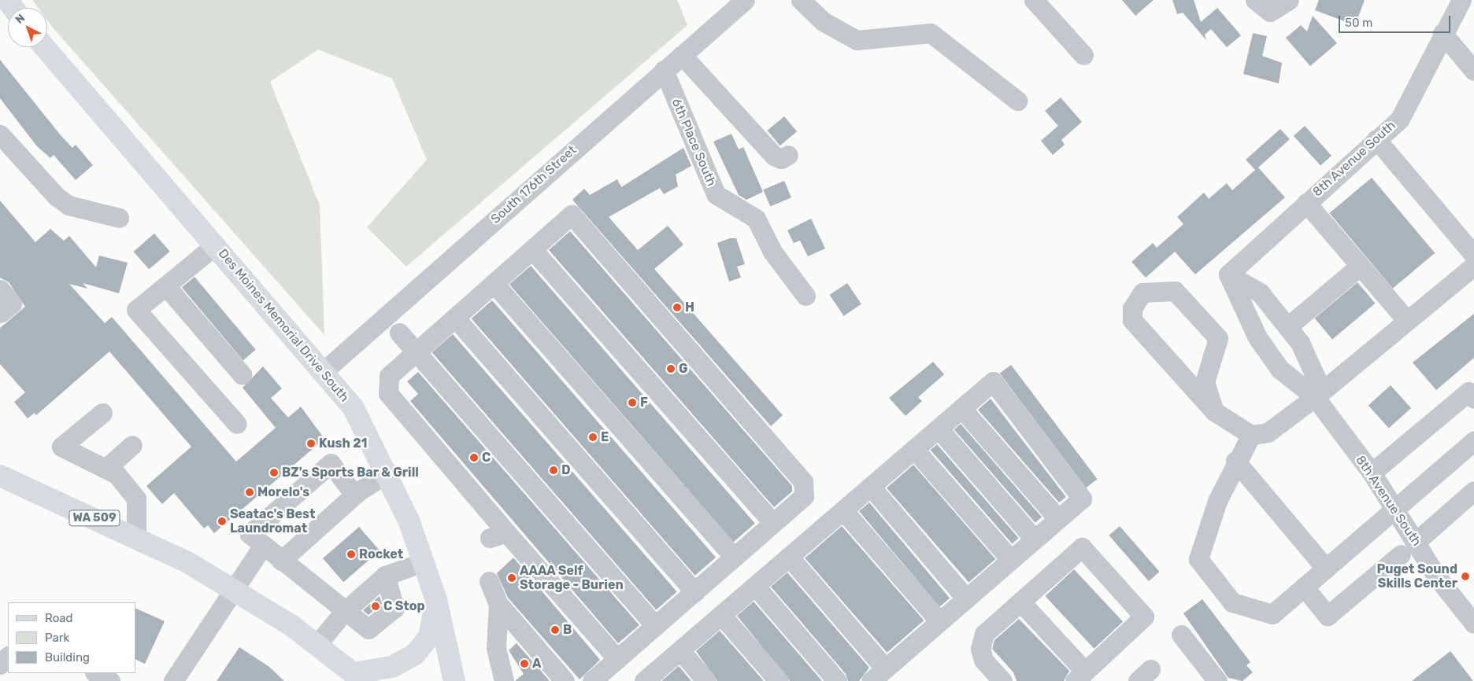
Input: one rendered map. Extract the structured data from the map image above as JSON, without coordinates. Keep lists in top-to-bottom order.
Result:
{
  "streets": {
    "main road": ["Des Moines Memorial Drive South", "WA 509"],
    "street": ["6th Place South", "8th Avenue South", "South 176th Street"]
  },
  "crossings": [
    ["6th Place South", "South 176th Street"],
    ["South 176th Street", "Des Moines Memorial Drive South"]
  ],
  "places": [
    "H",
    "G",
    "F",
    "E",
    "Kush 21",
    "C",
    "D",
    "BZ's Sports Bar & Grill",
    "Morelo's",
    "Seatac's Best Laundromat",
    "Rocket",
    "Puget Sound Skills Center",
    "AAAA Self Storage - Burien",
    "C Stop",
    "B",
    "A"
  ],
  "legend": ["Road", "Park", "Building"],
  "scale_bar": "50 m",
  "north": "top left"
}
